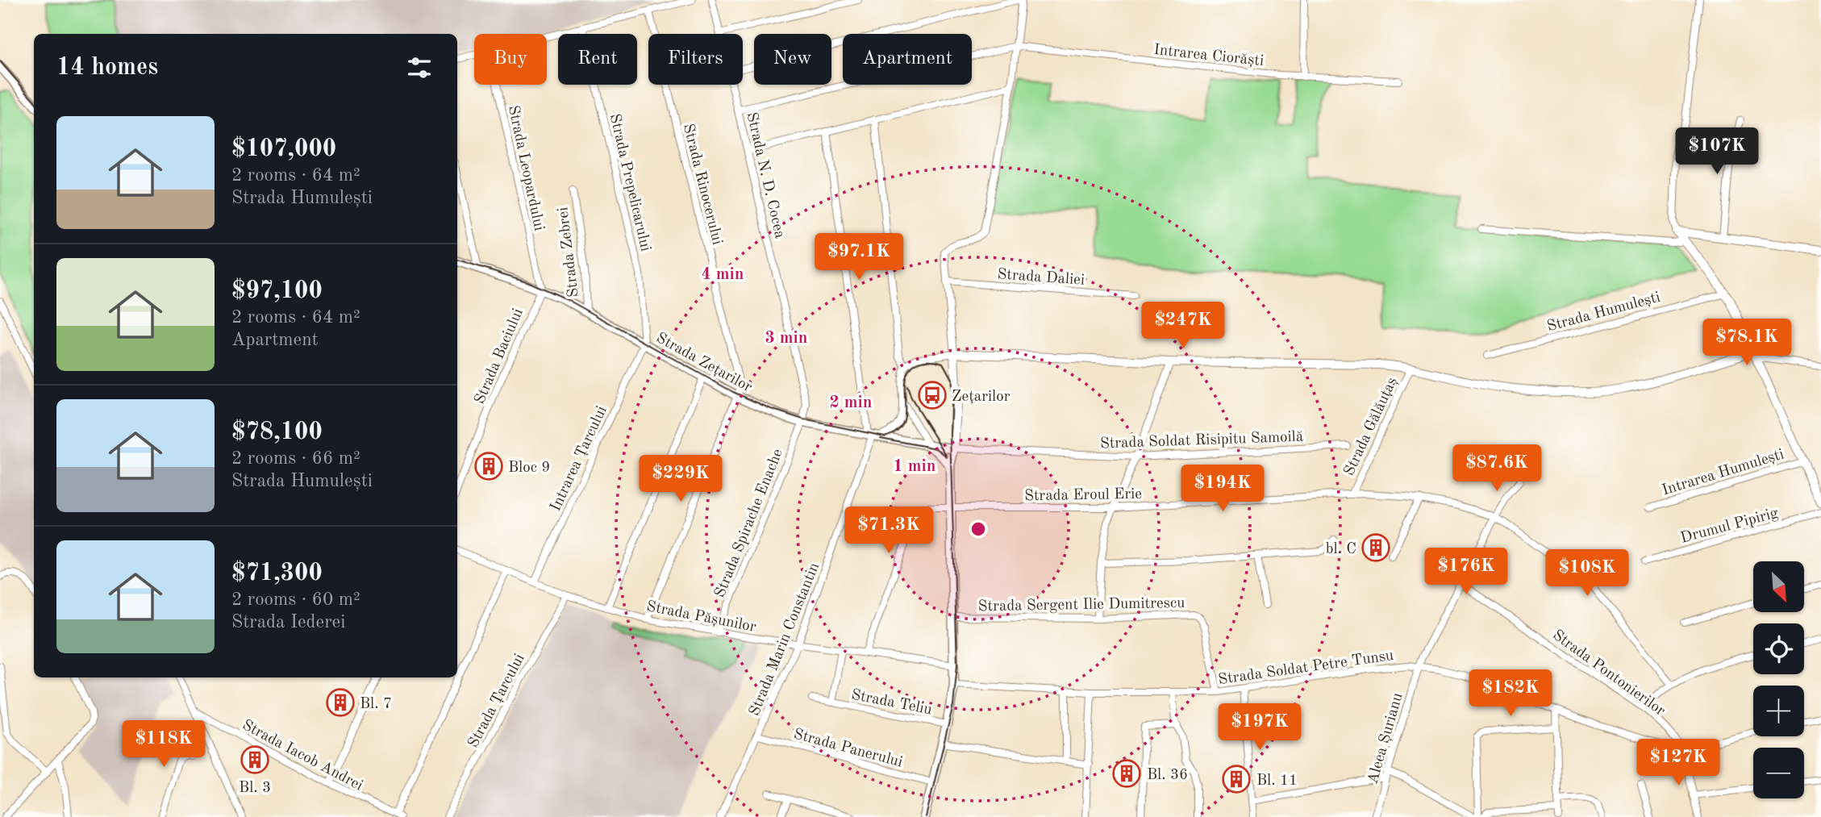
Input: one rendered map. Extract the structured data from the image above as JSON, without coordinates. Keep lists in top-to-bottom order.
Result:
{
  "streets": {
    "main road": ["Strada Zețarilor"],
    "street": [
      "Intrarea Ciorăști",
      "Strada Leopardului",
      "Strada N. D. Cocea",
      "Strada Prepelicarului",
      "Strada Rinocerului",
      "Strada Zebrei",
      "Strada Daliei",
      "Strada Humulești",
      "Strada Baciului",
      "Strada Gălăuțaș",
      "Strada Soldat Risipitu Samoilă",
      "Intrarea Țarcului",
      "Intrarea Humulești",
      "Strada Eroul Erie",
      "Strada Spirache Enache",
      "Drumul Pipirig",
      "Strada Sergent Ilie Dumitrescu",
      "Strada Pășunilor",
      "Strada Marin Constantin",
      "Strada Soldat Petre Tunsu",
      "Strada Pontonierilor",
      "Strada Țarcului",
      "Strada Teliu",
      "Aleea Șurianu",
      "Strada Panerului",
      "Strada Iacob Andrei"
    ]
  },
  "crossings": [
    ["Intrarea Ciorăști", "Strada N. D. Cocea"],
    ["Strada Leopardului", "Strada Baciului"],
    ["Strada Leopardului", "Strada Zețarilor"],
    ["Strada N. D. Cocea", "Strada Zețarilor"],
    ["Strada N. D. Cocea", "Strada Spirache Enache"],
    ["Strada Prepelicarului", "Strada Zețarilor"],
    ["Strada Prepelicarului", "Intrarea Țarcului"],
    ["Strada Rinocerului", "Strada Zețarilor"],
    ["Strada Zebrei", "Strada Zețarilor"],
    ["Strada Baciului", "Strada Zețarilor"],
    ["Strada Zețarilor", "Strada Soldat Risipitu Samoilă"],
    ["Strada Zețarilor", "Intrarea Țarcului"],
    ["Strada Zețarilor", "Strada Spirache Enache"],
    ["Strada Zețarilor", "Strada Marin Constantin"],
    ["Strada Gălăuțaș", "Strada Eroul Erie"],
    ["Intrarea Țarcului", "Strada Pășunilor"],
    ["Strada Eroul Erie", "Strada Pășunilor"],
    ["Strada Spirache Enache", "Strada Pășunilor"],
    ["Strada Sergent Ilie Dumitrescu", "Strada Soldat Petre Tunsu"],
    ["Strada Pășunilor", "Strada Marin Constantin"],
    ["Strada Pășunilor", "Strada Țarcului"],
    ["Strada Pășunilor", "Strada Teliu"],
    ["Strada Marin Constantin", "Strada Panerului"],
    ["Strada Soldat Petre Tunsu", "Strada Pontonierilor"],
    ["Strada Soldat Petre Tunsu", "Aleea Șurianu"]
  ],
  "places": {
    "bus stop": ["Zețarilor"],
    "building": [
      "Bloc 9",
      "bl. C",
      "Bl. 7",
      "Bl. 3",
      "Bl. 36",
      "Bl. 11"
    ]
  },
  "north": "bottom right",
  "page": {
    "chip": [
      "Buy",
      "Rent",
      "Filters",
      "New",
      "Apartment"
    ],
    "heading": "14 homes",
    "list": [
      {
        "name": "$107,000",
        "note": "2 rooms · 64 m² · Strada Humulești"
      },
      {
        "name": "$97,100",
        "note": "2 rooms · 64 m² · Apartment"
      },
      {
        "name": "$78,100",
        "note": "2 rooms · 66 m² · Strada Humulești"
      },
      {
        "name": "$71,300",
        "note": "2 rooms · 60 m² · Strada Iederei"
      }
    ],
    "price": [
      "$107K",
      "$97.1K",
      "$247K",
      "$78.1K",
      "$87.6K",
      "$229K",
      "$194K",
      "$71.3K",
      "$176K",
      "$108K",
      "$182K",
      "$197K",
      "$118K",
      "$127K"
    ],
    "map_buttons": ["+", "−"]
  },
  "rings": [
    "4 min",
    "3 min",
    "2 min",
    "1 min"
  ]
}
